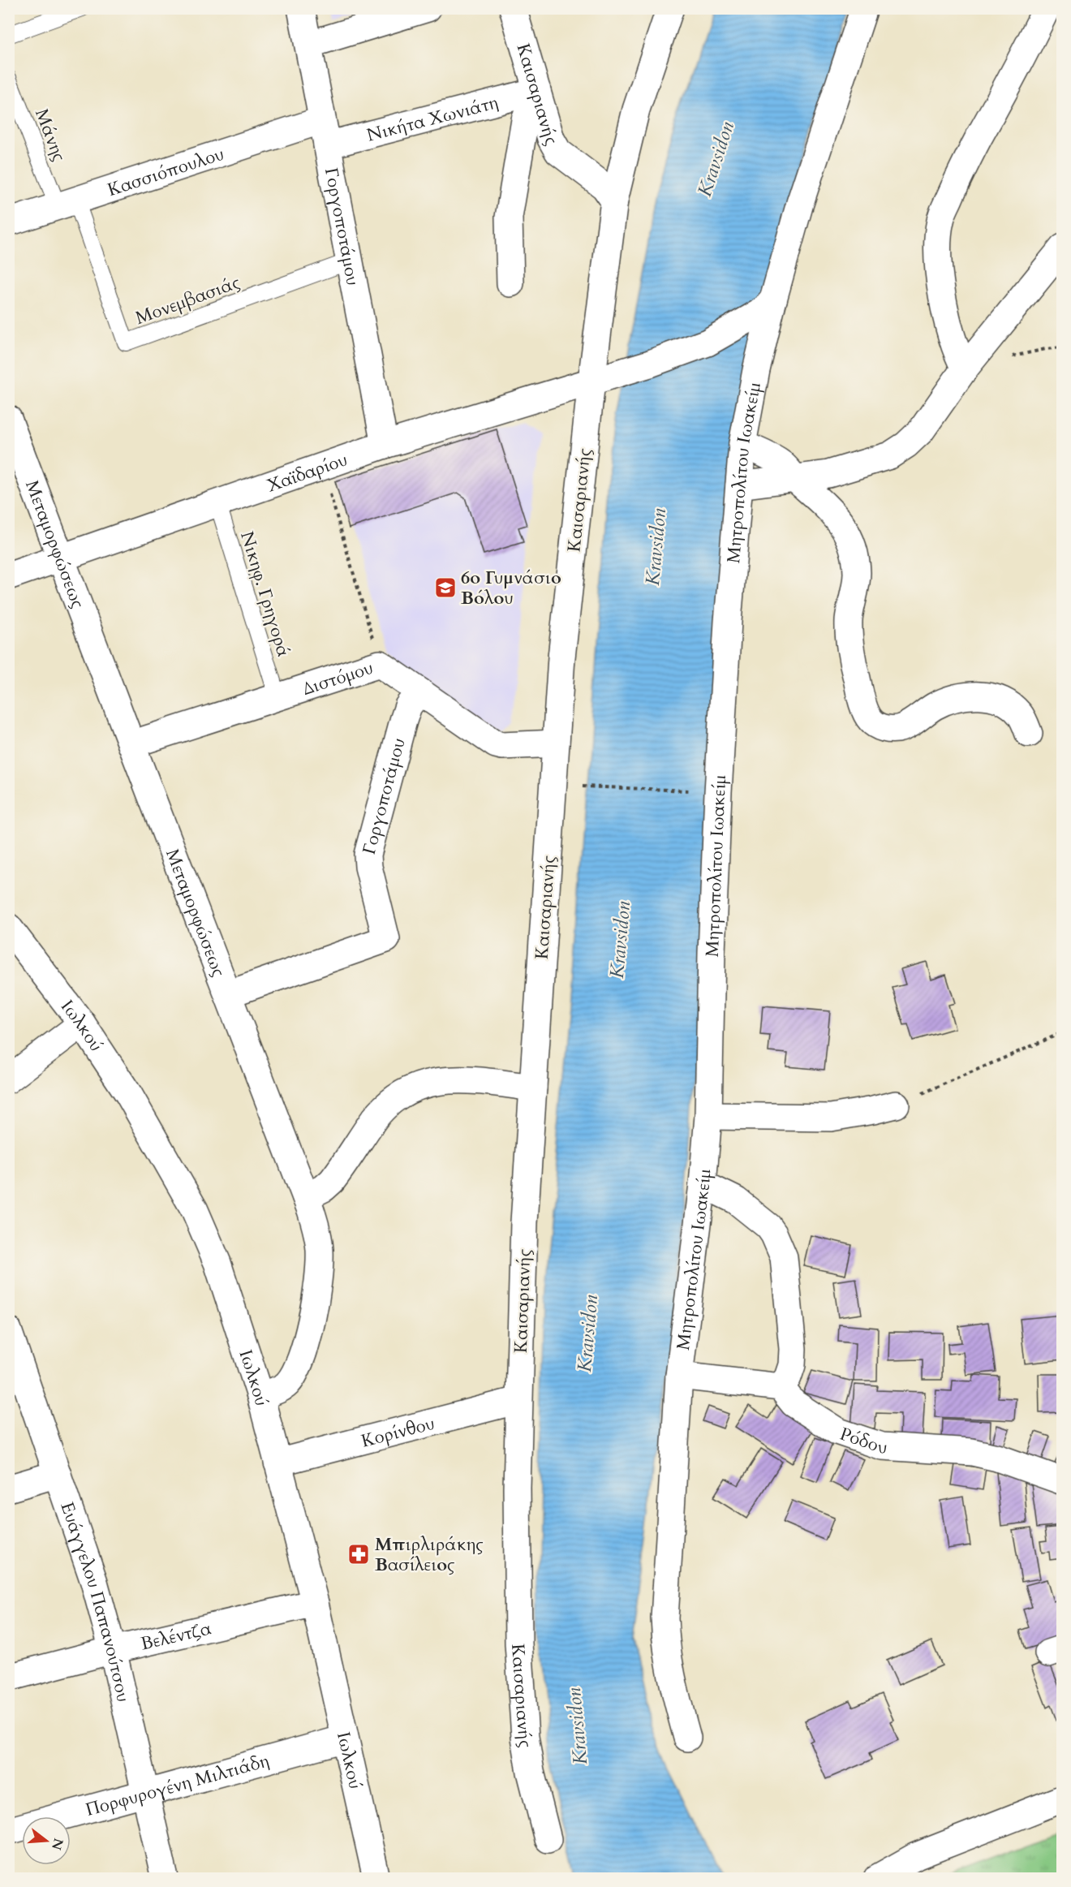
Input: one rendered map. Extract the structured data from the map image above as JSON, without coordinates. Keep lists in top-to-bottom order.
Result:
{
  "streets": {
    "street": [
      "Καισαριανής",
      "Νικήτα Χωνιάτη",
      "Κασσιόπουλου",
      "Γοργοποτάμου",
      "Χαϊδαρίου",
      "Μητροπολίτου Ιωακείμ",
      "Μεταμορφώσεως",
      "Διστόμου",
      "Ιωλκού",
      "Κορίνθου",
      "Ρόδου",
      "Ευάγγελου Παπανούτσου",
      "Βελέντζα",
      "Πορφυρογένη Μιλτιάδη"
    ],
    "lane": ["Μάνης", "Μονεμβασιάς", "Νικηφ. Γρηγορά"]
  },
  "crossings": [
    ["Καισαριανής", "Νικήτα Χωνιάτη"],
    ["Καισαριανής", "Χαϊδαρίου"],
    ["Καισαριανής", "Διστόμου"],
    ["Καισαριανής", "Κορίνθου"],
    ["Νικήτα Χωνιάτη", "Κασσιόπουλου"],
    ["Νικήτα Χωνιάτη", "Γοργοποτάμου"],
    ["Μάνης", "Κασσιόπουλου"],
    ["Μάνης", "Μονεμβασιάς"],
    ["Κασσιόπουλου", "Γοργοποτάμου"],
    ["Κασσιόπουλου", "Μονεμβασιάς"],
    ["Γοργοποτάμου", "Μονεμβασιάς"],
    ["Γοργοποτάμου", "Χαϊδαρίου"],
    ["Γοργοποτάμου", "Μεταμορφώσεως"],
    ["Γοργοποτάμου", "Διστόμου"],
    ["Χαϊδαρίου", "Μητροπολίτου Ιωακείμ"],
    ["Χαϊδαρίου", "Μεταμορφώσεως"],
    ["Χαϊδαρίου", "Νικηφ. Γρηγορά"],
    ["Μεταμορφώσεως", "Διστόμου"],
    ["Μεταμορφώσεως", "Ιωλκού"],
    ["Νικηφ. Γρηγορά", "Διστόμου"],
    ["Ιωλκού", "Κορίνθου"],
    ["Ιωλκού", "Βελέντζα"],
    ["Ιωλκού", "Πορφυρογένη Μιλτιάδη"],
    ["Ευάγγελου Παπανούτσου", "Βελέντζα"],
    ["Ευάγγελου Παπανούτσου", "Πορφυρογένη Μιλτιάδη"]
  ],
  "water": ["Kravsidon"],
  "places": {
    "school or university": ["6ο Γυμνάσιο Βόλου"],
    "pharmacy": ["Μπιρλιράκης Βασίλειος"]
  },
  "north": "right"
}
